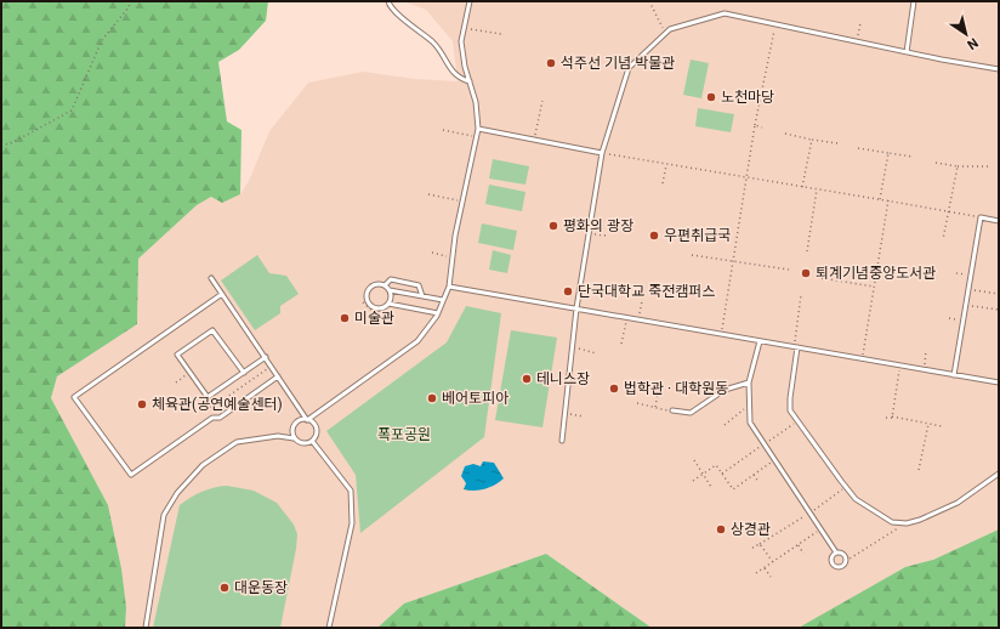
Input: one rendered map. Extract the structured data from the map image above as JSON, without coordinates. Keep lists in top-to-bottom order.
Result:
{
  "parks": ["폭포공원"],
  "places": [
    "석주선 기념 박물관",
    "노천마당",
    "평화의 광장",
    "우편취급국",
    "퇴계기념중앙도서관",
    "단국대학교 죽전캠퍼스",
    "미술관",
    "테니스장",
    "법학관 · 대학원동",
    "베어토피아",
    "체육관(공연예술센터)",
    "상경관",
    "대운동장"
  ],
  "north": "bottom right"
}
